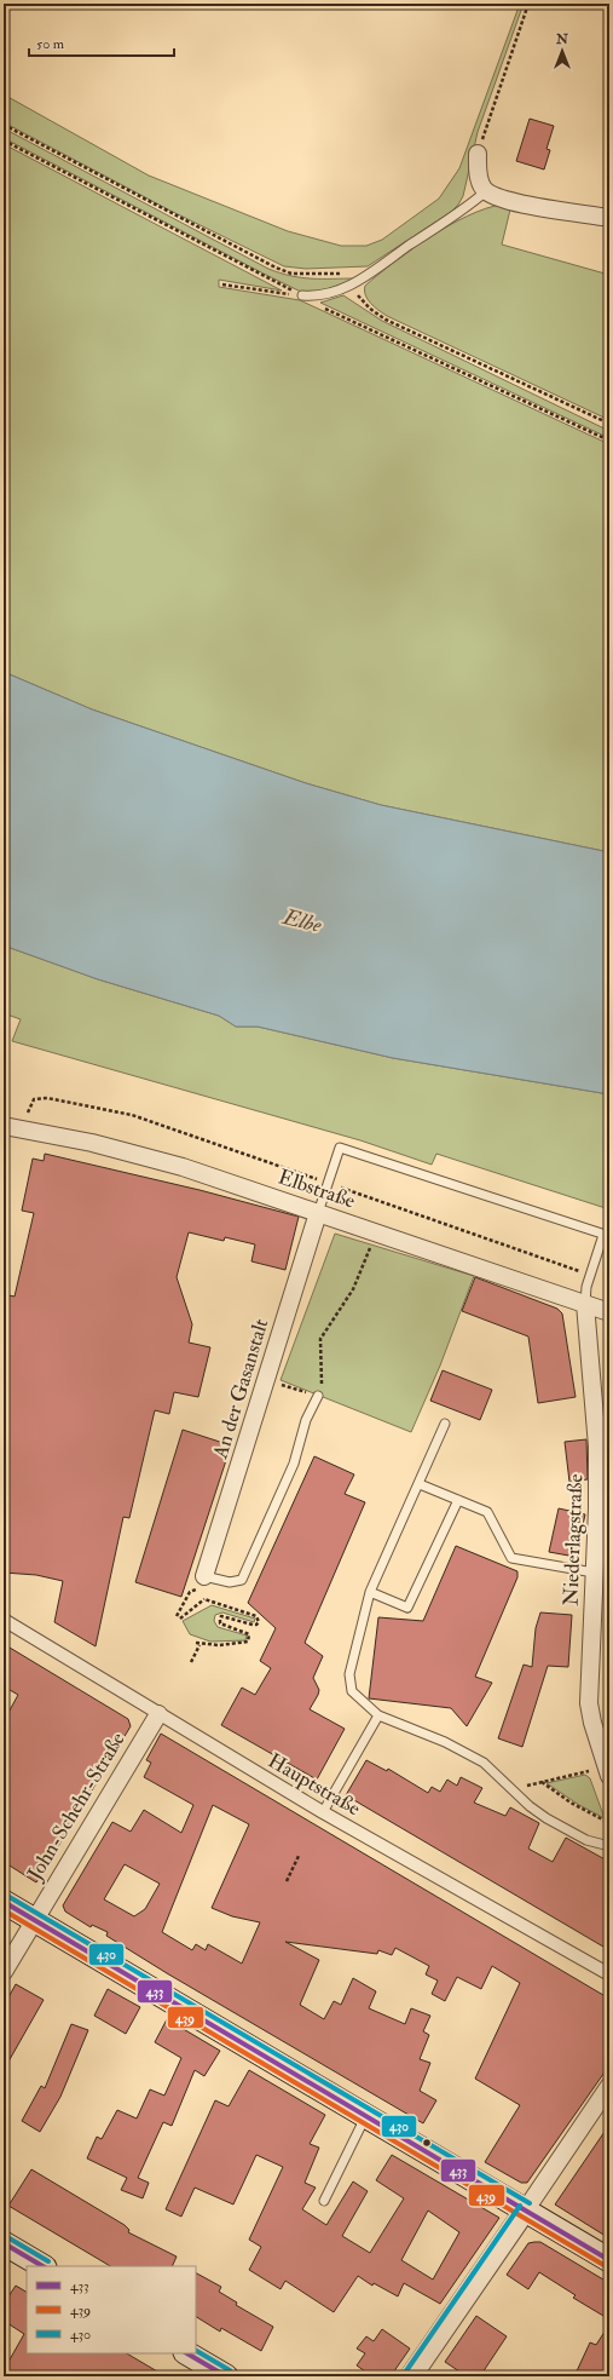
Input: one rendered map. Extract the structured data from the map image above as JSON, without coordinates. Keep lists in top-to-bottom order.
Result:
{
  "streets": {
    "street": [
      "Elbstraße",
      "An der Gasanstalt",
      "Niederlagstraße",
      "Hauptstraße",
      "John-Schehr-Straße"
    ]
  },
  "crossings": [
    ["Elbstraße", "An der Gasanstalt"],
    ["Elbstraße", "Niederlagstraße"],
    ["Hauptstraße", "John-Schehr-Straße"]
  ],
  "water": ["Elbe"],
  "lines": ["transit line 430", "transit line 433", "transit line 439"],
  "legend": ["433", "439", "430"],
  "scale_bar": "50 m",
  "north": "top"
}
